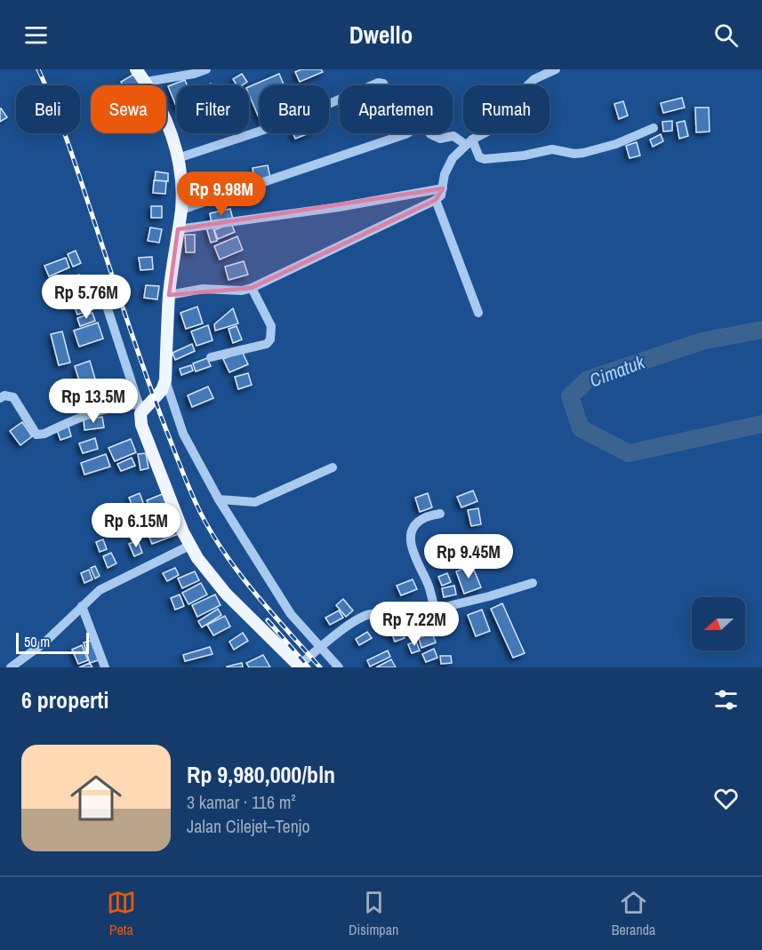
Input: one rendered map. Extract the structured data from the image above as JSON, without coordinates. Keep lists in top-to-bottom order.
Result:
{
  "water": ["Cimatuk"],
  "scale_bar": "50 m",
  "north": "left",
  "page": {
    "header": "Dwello",
    "chip": [
      "Beli",
      "Sewa",
      "Filter",
      "Baru",
      "Apartemen",
      "Rumah"
    ],
    "price": [
      "Rp 9.98M",
      "Rp 5.76M",
      "Rp 13.5M",
      "Rp 6.15M",
      "Rp 9.45M",
      "Rp 7.22M"
    ],
    "scale": "50 m",
    "heading": "6 properti",
    "list": [
      {
        "name": "Rp 9,980,000/bln",
        "note": "3 kamar · 116 m² · Jalan Cilejet–Tenjo"
      }
    ],
    "tabs": ["Peta", "Disimpan", "Beranda"]
  }
}
